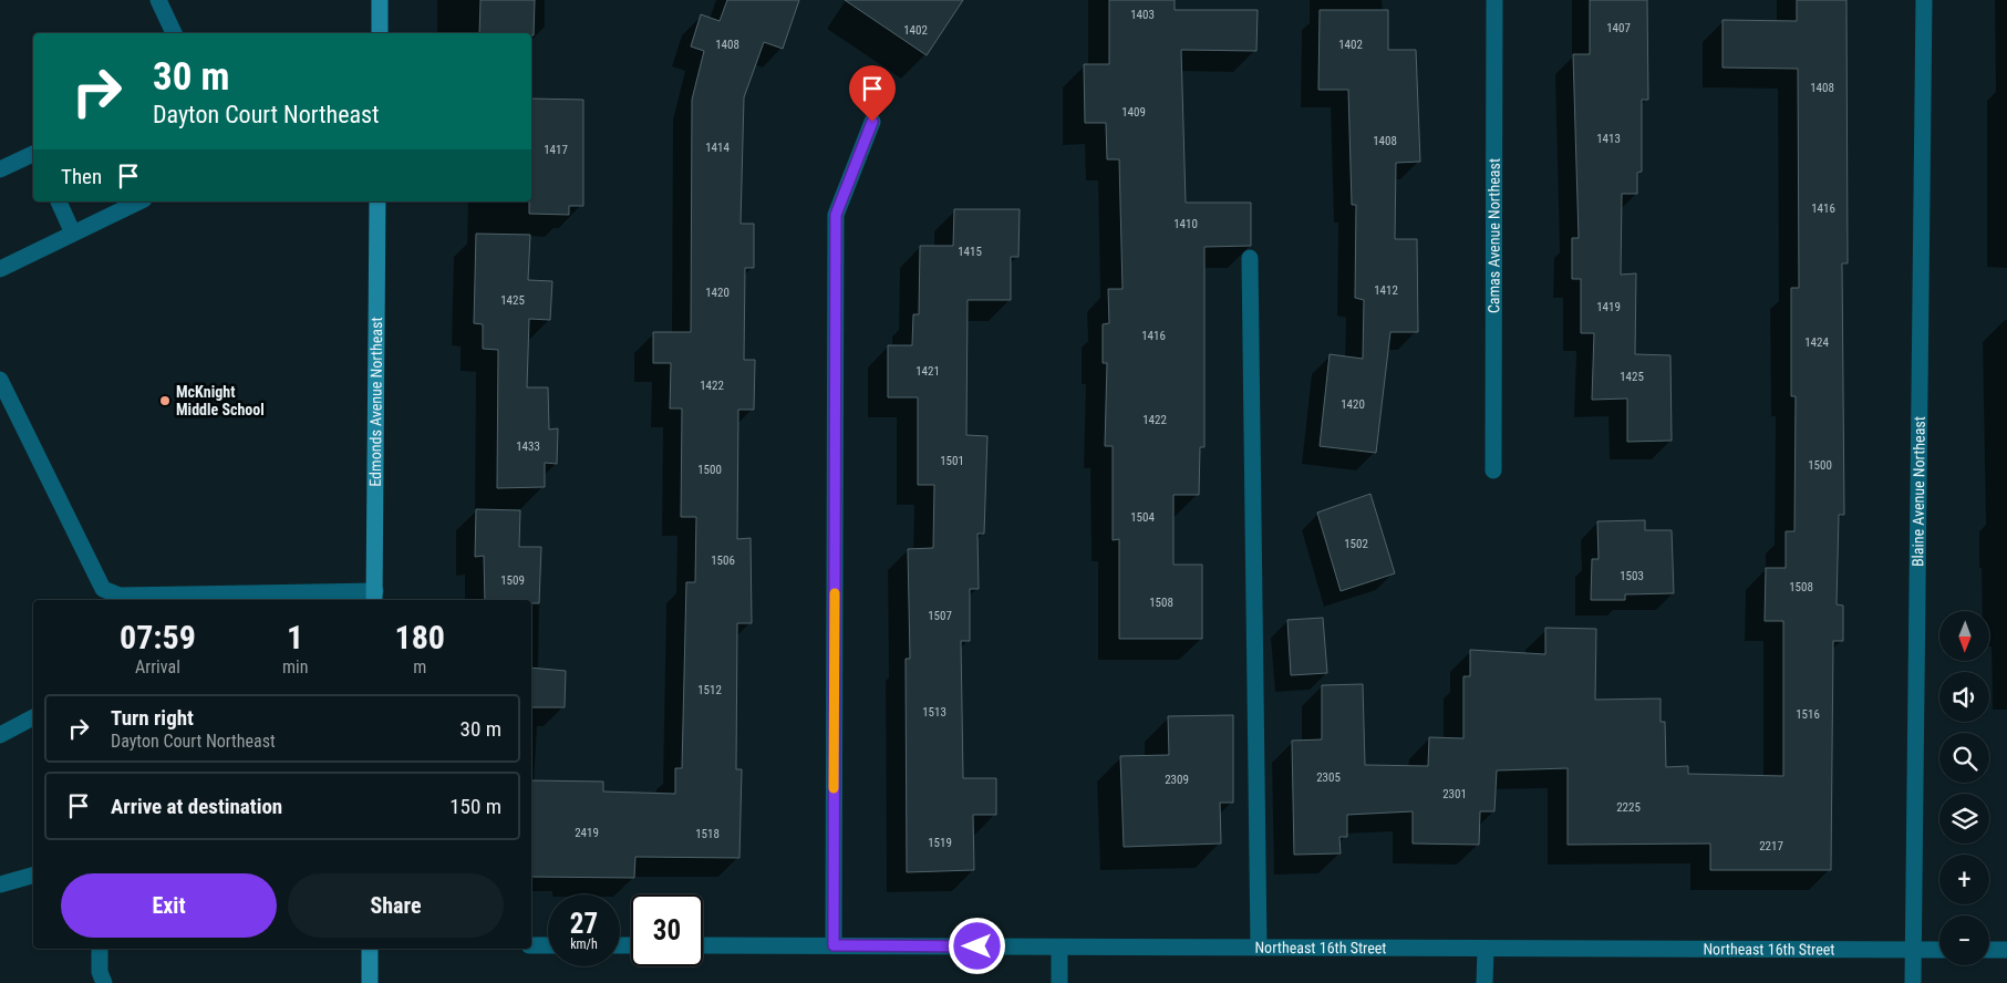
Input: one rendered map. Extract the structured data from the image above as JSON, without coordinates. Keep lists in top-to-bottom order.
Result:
{
  "streets": {
    "street": [
      "Camas Avenue Northeast",
      "Edmonds Avenue Northeast",
      "Blaine Avenue Northeast",
      "Northeast 16th Street"
    ]
  },
  "crossings": [
    ["Blaine Avenue Northeast", "Northeast 16th Street"]
  ],
  "places": ["McKnight Middle School"],
  "house_numbers": [
    "1403",
    "1407",
    "1402",
    "1408",
    "1402",
    "1408",
    "1409",
    "1413",
    "1408",
    "1414",
    "1417",
    "1416",
    "1410",
    "1415",
    "1412",
    "1420",
    "1425",
    "1419",
    "1416",
    "1424",
    "1421",
    "1425",
    "1422",
    "1420",
    "1422",
    "1433",
    "1501",
    "1500",
    "1500",
    "1504",
    "1502",
    "1506",
    "1503",
    "1509",
    "1508",
    "1508",
    "1507",
    "1512",
    "1513",
    "1516",
    "2305",
    "2309",
    "2301",
    "2225",
    "2419",
    "1518",
    "1519",
    "2217"
  ],
  "north": "bottom",
  "page": {
    "turn": ["30 m", "Dayton Court Northeast"],
    "then": "Then",
    "eta": [
      "07:59",
      "Arrival",
      "1",
      "min",
      "180",
      "m"
    ],
    "map_buttons": ["+", "−"],
    "list": [
      {
        "name": "Turn right",
        "note": "Dayton Court Northeast",
        "value": "30 m"
      },
      {
        "name": "Arrive at destination",
        "value": "150 m"
      }
    ],
    "buttons": ["Exit", "Share"],
    "speed": "27 km/h",
    "limit": "30"
  }
}
